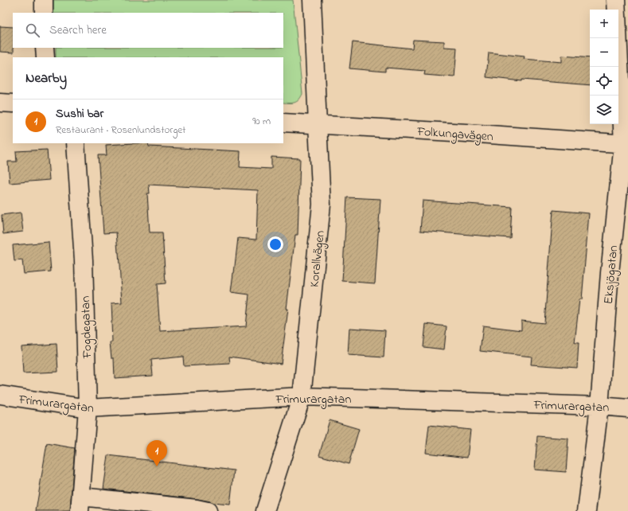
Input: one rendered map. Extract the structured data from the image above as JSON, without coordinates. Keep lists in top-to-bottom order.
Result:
{
  "streets": {
    "street": [
      "Folkungavägen",
      "Korallvägen",
      "Eksjögatan",
      "Fogdegatan",
      "Frimurargatan"
    ]
  },
  "crossings": [
    ["Folkungavägen", "Korallvägen"],
    ["Folkungavägen", "Eksjögatan"],
    ["Korallvägen", "Frimurargatan"],
    ["Eksjögatan", "Frimurargatan"],
    ["Fogdegatan", "Frimurargatan"]
  ],
  "page": {
    "map_buttons": ["+", "−"],
    "search": "Search here",
    "heading": "Nearby",
    "list": [
      {
        "mark": "1",
        "name": "Sushi bar",
        "note": "Restaurant · Rosenlundstorget",
        "value": "90 m"
      }
    ],
    "pins": "1"
  }
}
